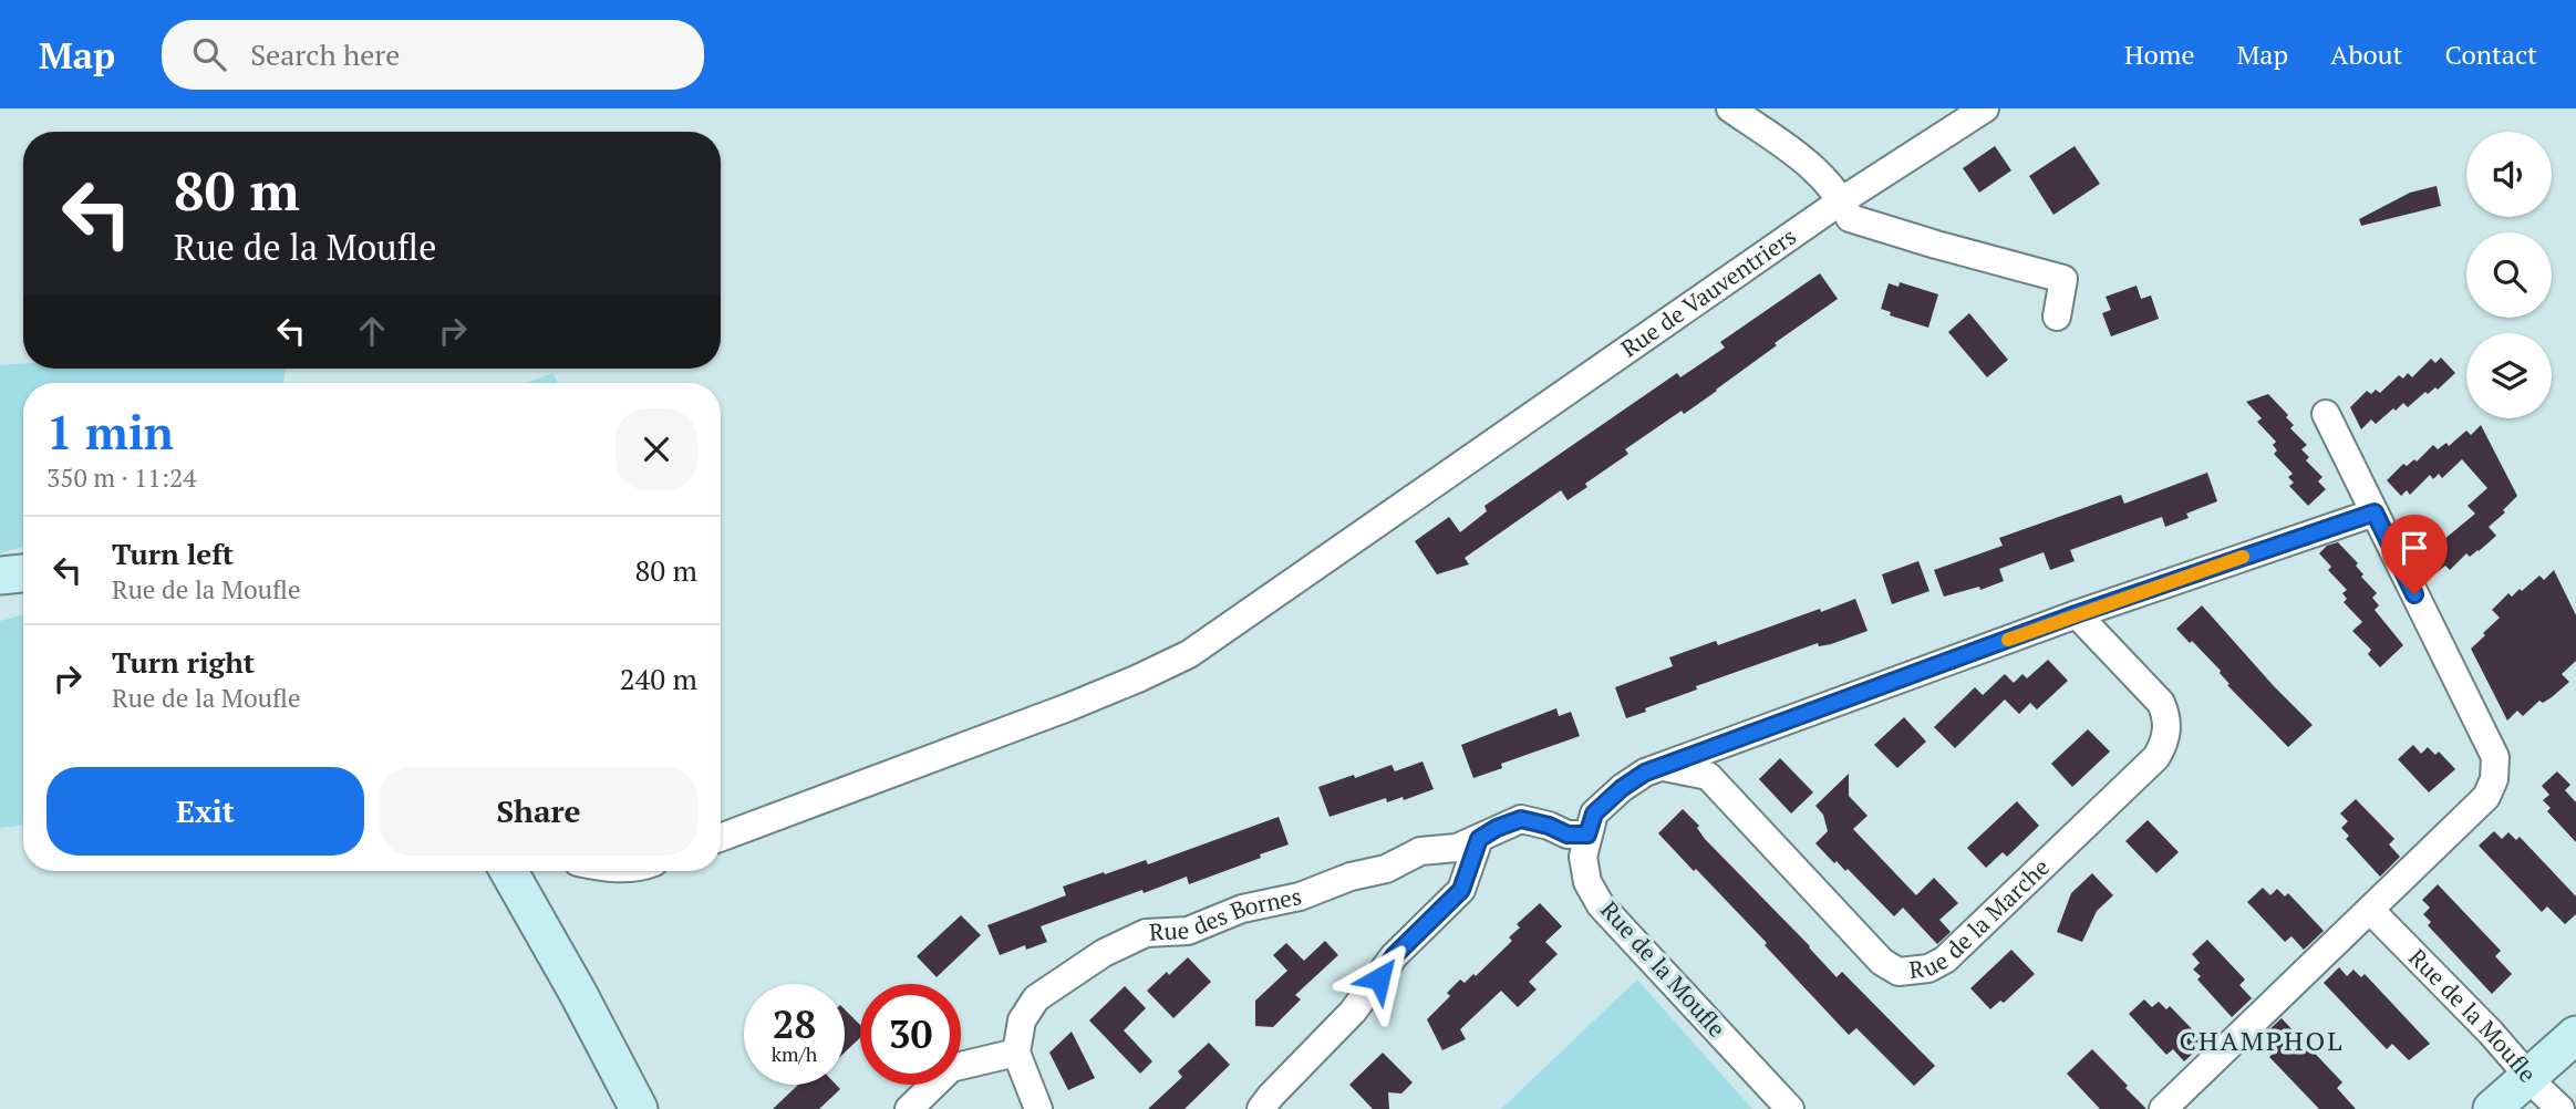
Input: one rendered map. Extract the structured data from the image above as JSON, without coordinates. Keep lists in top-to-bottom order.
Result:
{
  "streets": {
    "street": [
      "Rue de Vauventriers",
      "Rue de la Marche",
      "Rue des Bornes",
      "Rue de la Moufle"
    ]
  },
  "crossings": [
    ["Rue de la Marche", "Rue de la Moufle"],
    ["Rue des Bornes", "Rue de la Moufle"]
  ],
  "districts": ["CHAMPHOL"],
  "page": {
    "header": "Map",
    "search": "Search here",
    "nav": [
      "Home",
      "Map",
      "About",
      "Contact"
    ],
    "turn": ["80 m", "Rue de la Moufle"],
    "heading": ["1 min", "350 m · 11:24"],
    "list": [
      {
        "name": "Turn left",
        "note": "Rue de la Moufle",
        "value": "80 m"
      },
      {
        "name": "Turn right",
        "note": "Rue de la Moufle",
        "value": "240 m"
      }
    ],
    "buttons": ["Exit", "Share"],
    "speed": "28 km/h",
    "limit": "30"
  }
}
